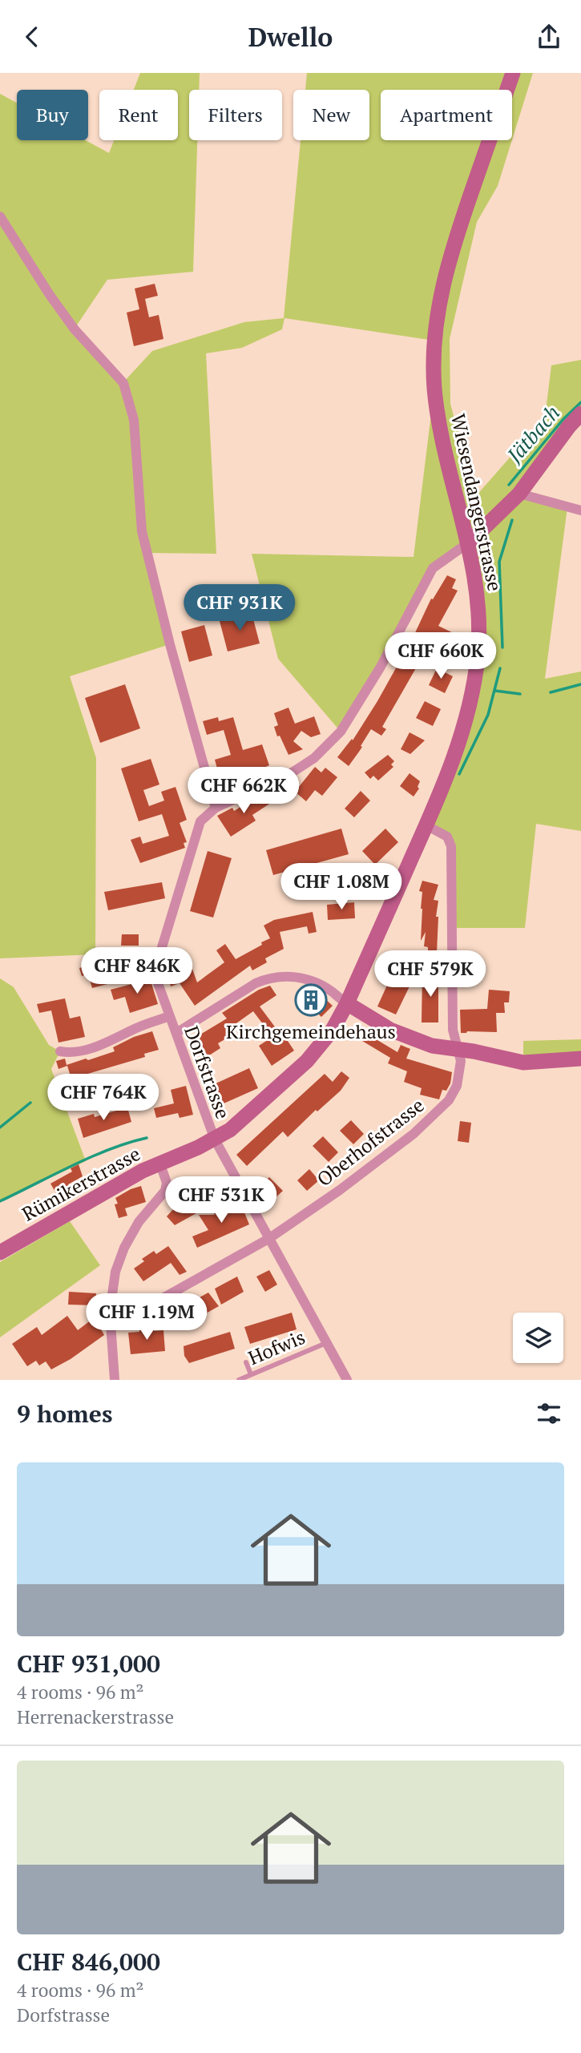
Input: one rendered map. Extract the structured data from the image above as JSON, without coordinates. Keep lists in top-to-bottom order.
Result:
{
  "streets": {
    "main road": ["Wiesendangerstrasse", "Rümikerstrasse"],
    "street": ["Dorfstrasse", "Oberhofstrasse"],
    "lane": ["Hofwis"]
  },
  "crossings": [
    ["Wiesendangerstrasse", "Dorfstrasse"],
    ["Wiesendangerstrasse", "Oberhofstrasse"],
    ["Wiesendangerstrasse", "Rümikerstrasse"],
    ["Dorfstrasse", "Oberhofstrasse"],
    ["Dorfstrasse", "Rümikerstrasse"],
    ["Dorfstrasse", "Hofwis"]
  ],
  "water": ["Jätbach"],
  "places": {
    "building": ["Kirchgemeindehaus"]
  },
  "page": {
    "header": "Dwello",
    "chip": [
      "Buy",
      "Rent",
      "Filters",
      "New",
      "Apartment"
    ],
    "price": [
      "CHF 931K",
      "CHF 660K",
      "CHF 662K",
      "CHF 1.08M",
      "CHF 846K",
      "CHF 579K",
      "CHF 764K",
      "CHF 531K",
      "CHF 1.19M"
    ],
    "heading": "9 homes",
    "list": [
      {
        "name": "CHF 931,000",
        "note": "4 rooms · 96 m² · Herrenackerstrasse"
      },
      {
        "name": "CHF 846,000",
        "note": "4 rooms · 96 m² · Dorfstrasse"
      }
    ]
  }
}
